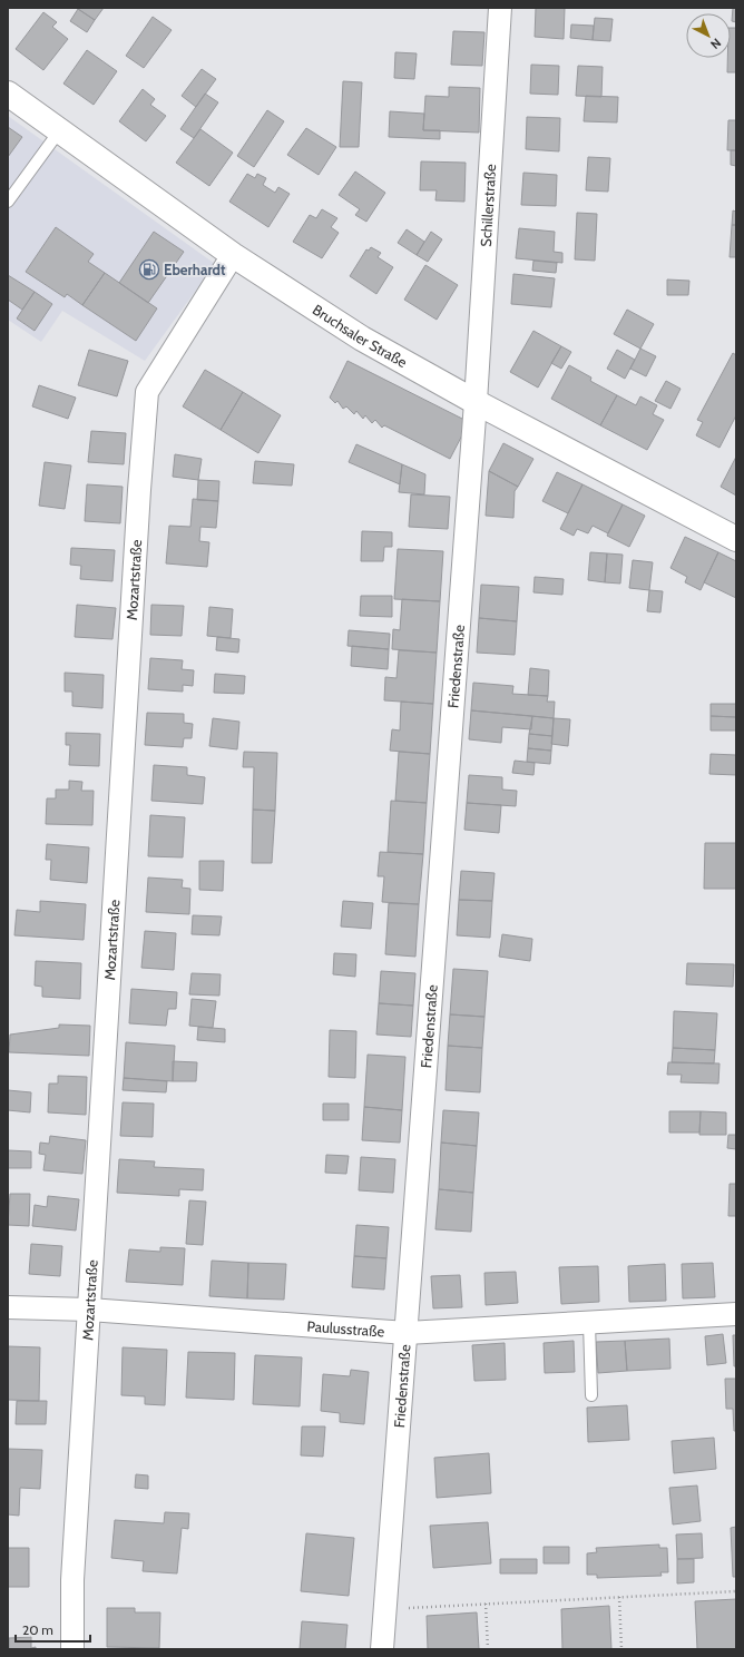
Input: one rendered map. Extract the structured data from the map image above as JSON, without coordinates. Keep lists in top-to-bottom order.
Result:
{
  "streets": {
    "street": [
      "Schillerstraße",
      "Bruchsaler Straße",
      "Mozartstraße",
      "Friedenstraße",
      "Paulusstraße"
    ]
  },
  "crossings": [
    ["Schillerstraße", "Bruchsaler Straße"],
    ["Schillerstraße", "Friedenstraße"],
    ["Bruchsaler Straße", "Mozartstraße"],
    ["Bruchsaler Straße", "Friedenstraße"],
    ["Mozartstraße", "Paulusstraße"],
    ["Friedenstraße", "Paulusstraße"]
  ],
  "places": {
    "fuel station": ["Eberhardt"]
  },
  "scale_bar": "20 m",
  "north": "bottom right"
}
